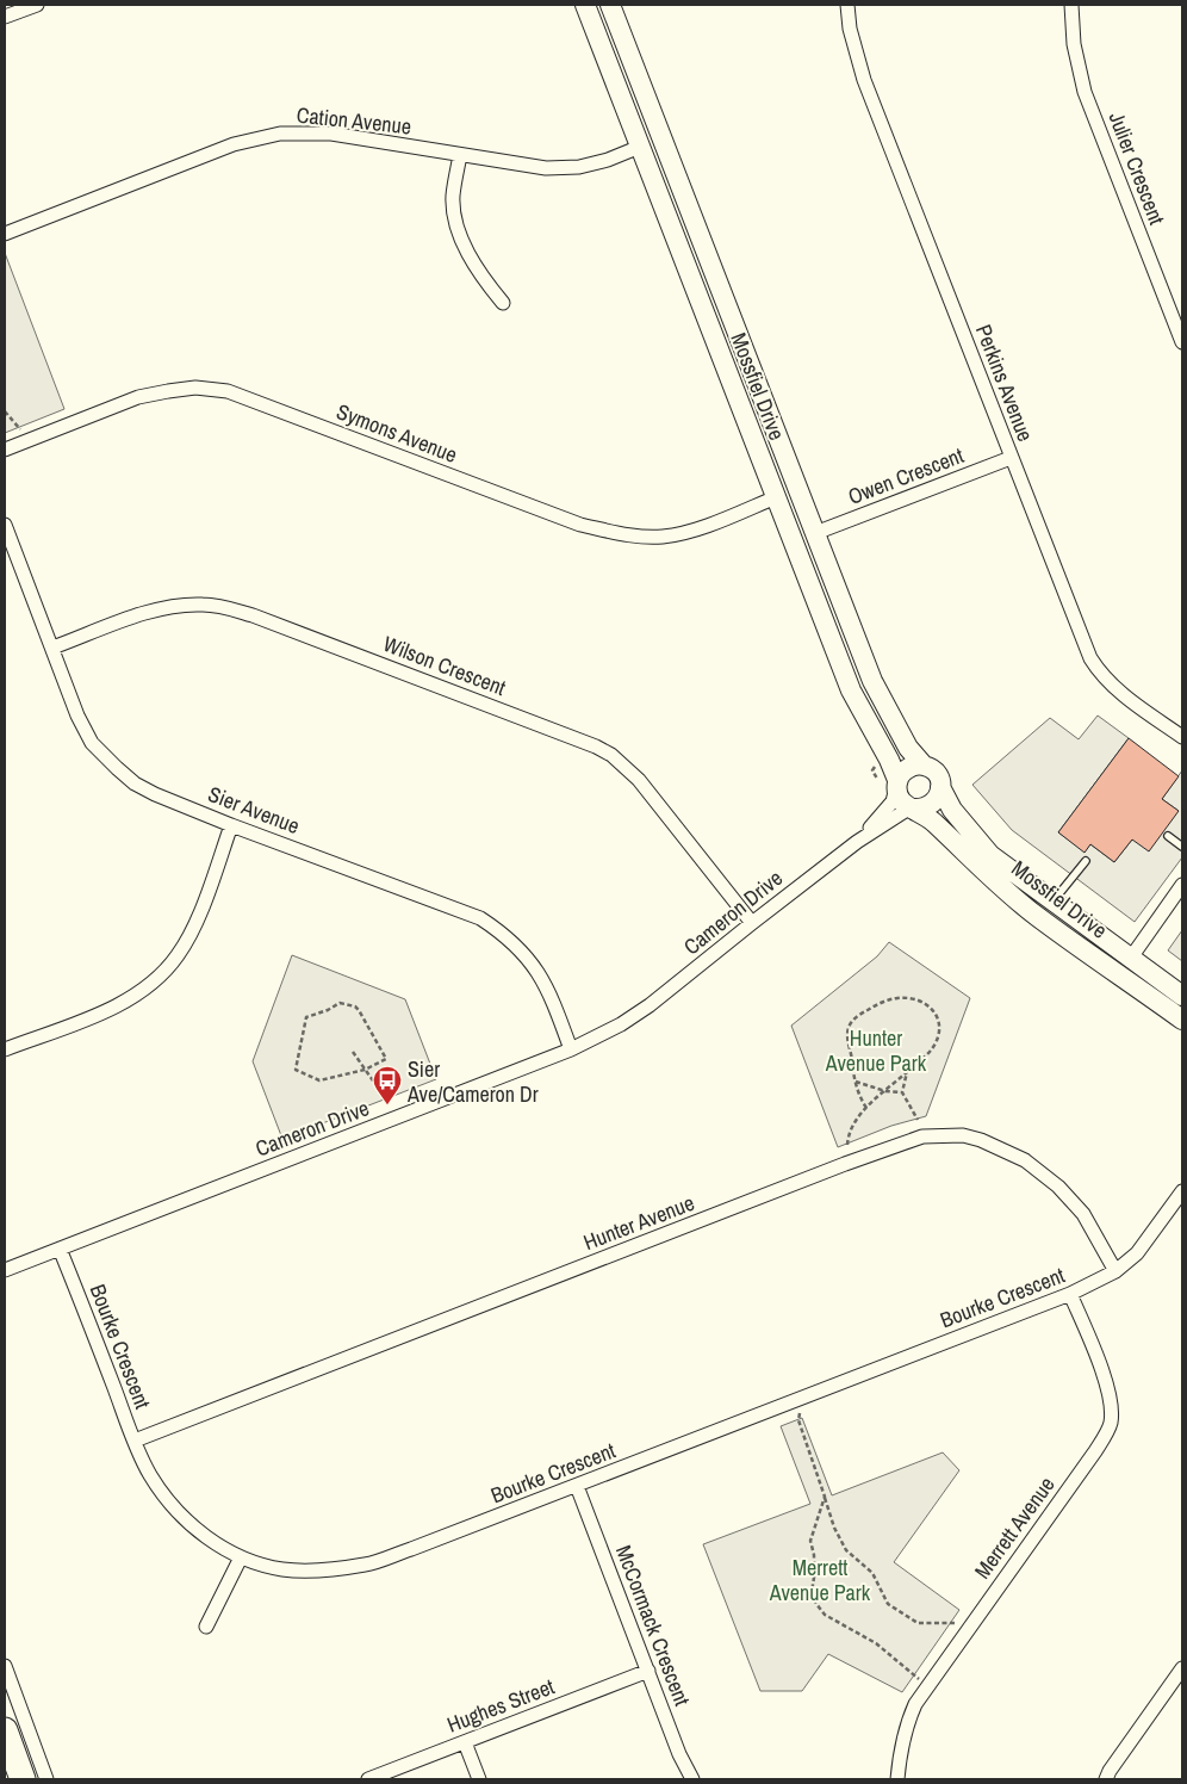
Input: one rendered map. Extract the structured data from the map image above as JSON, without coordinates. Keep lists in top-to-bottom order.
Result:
{
  "streets": {
    "street": [
      "Cation Avenue",
      "Julier Crescent",
      "Perkins Avenue",
      "Mossfiel Drive",
      "Symons Avenue",
      "Owen Crescent",
      "Wilson Crescent",
      "Sier Avenue",
      "Cameron Drive",
      "Hunter Avenue",
      "Bourke Crescent",
      "Merrett Avenue",
      "McCormack Crescent",
      "Hughes Street"
    ]
  },
  "crossings": [
    ["Cation Avenue", "Mossfiel Drive"],
    ["Perkins Avenue", "Owen Crescent"],
    ["Mossfiel Drive", "Symons Avenue"],
    ["Mossfiel Drive", "Owen Crescent"],
    ["Mossfiel Drive", "Cameron Drive"],
    ["Wilson Crescent", "Sier Avenue"],
    ["Wilson Crescent", "Cameron Drive"],
    ["Sier Avenue", "Cameron Drive"],
    ["Cameron Drive", "Bourke Crescent"],
    ["Hunter Avenue", "Bourke Crescent"],
    ["Bourke Crescent", "Merrett Avenue"],
    ["Bourke Crescent", "McCormack Crescent"],
    ["McCormack Crescent", "Hughes Street"]
  ],
  "parks": ["Hunter Avenue Park", "Merrett Avenue Park"],
  "places": {
    "bus stop": ["Sier Ave/Cameron Dr"]
  }
}
